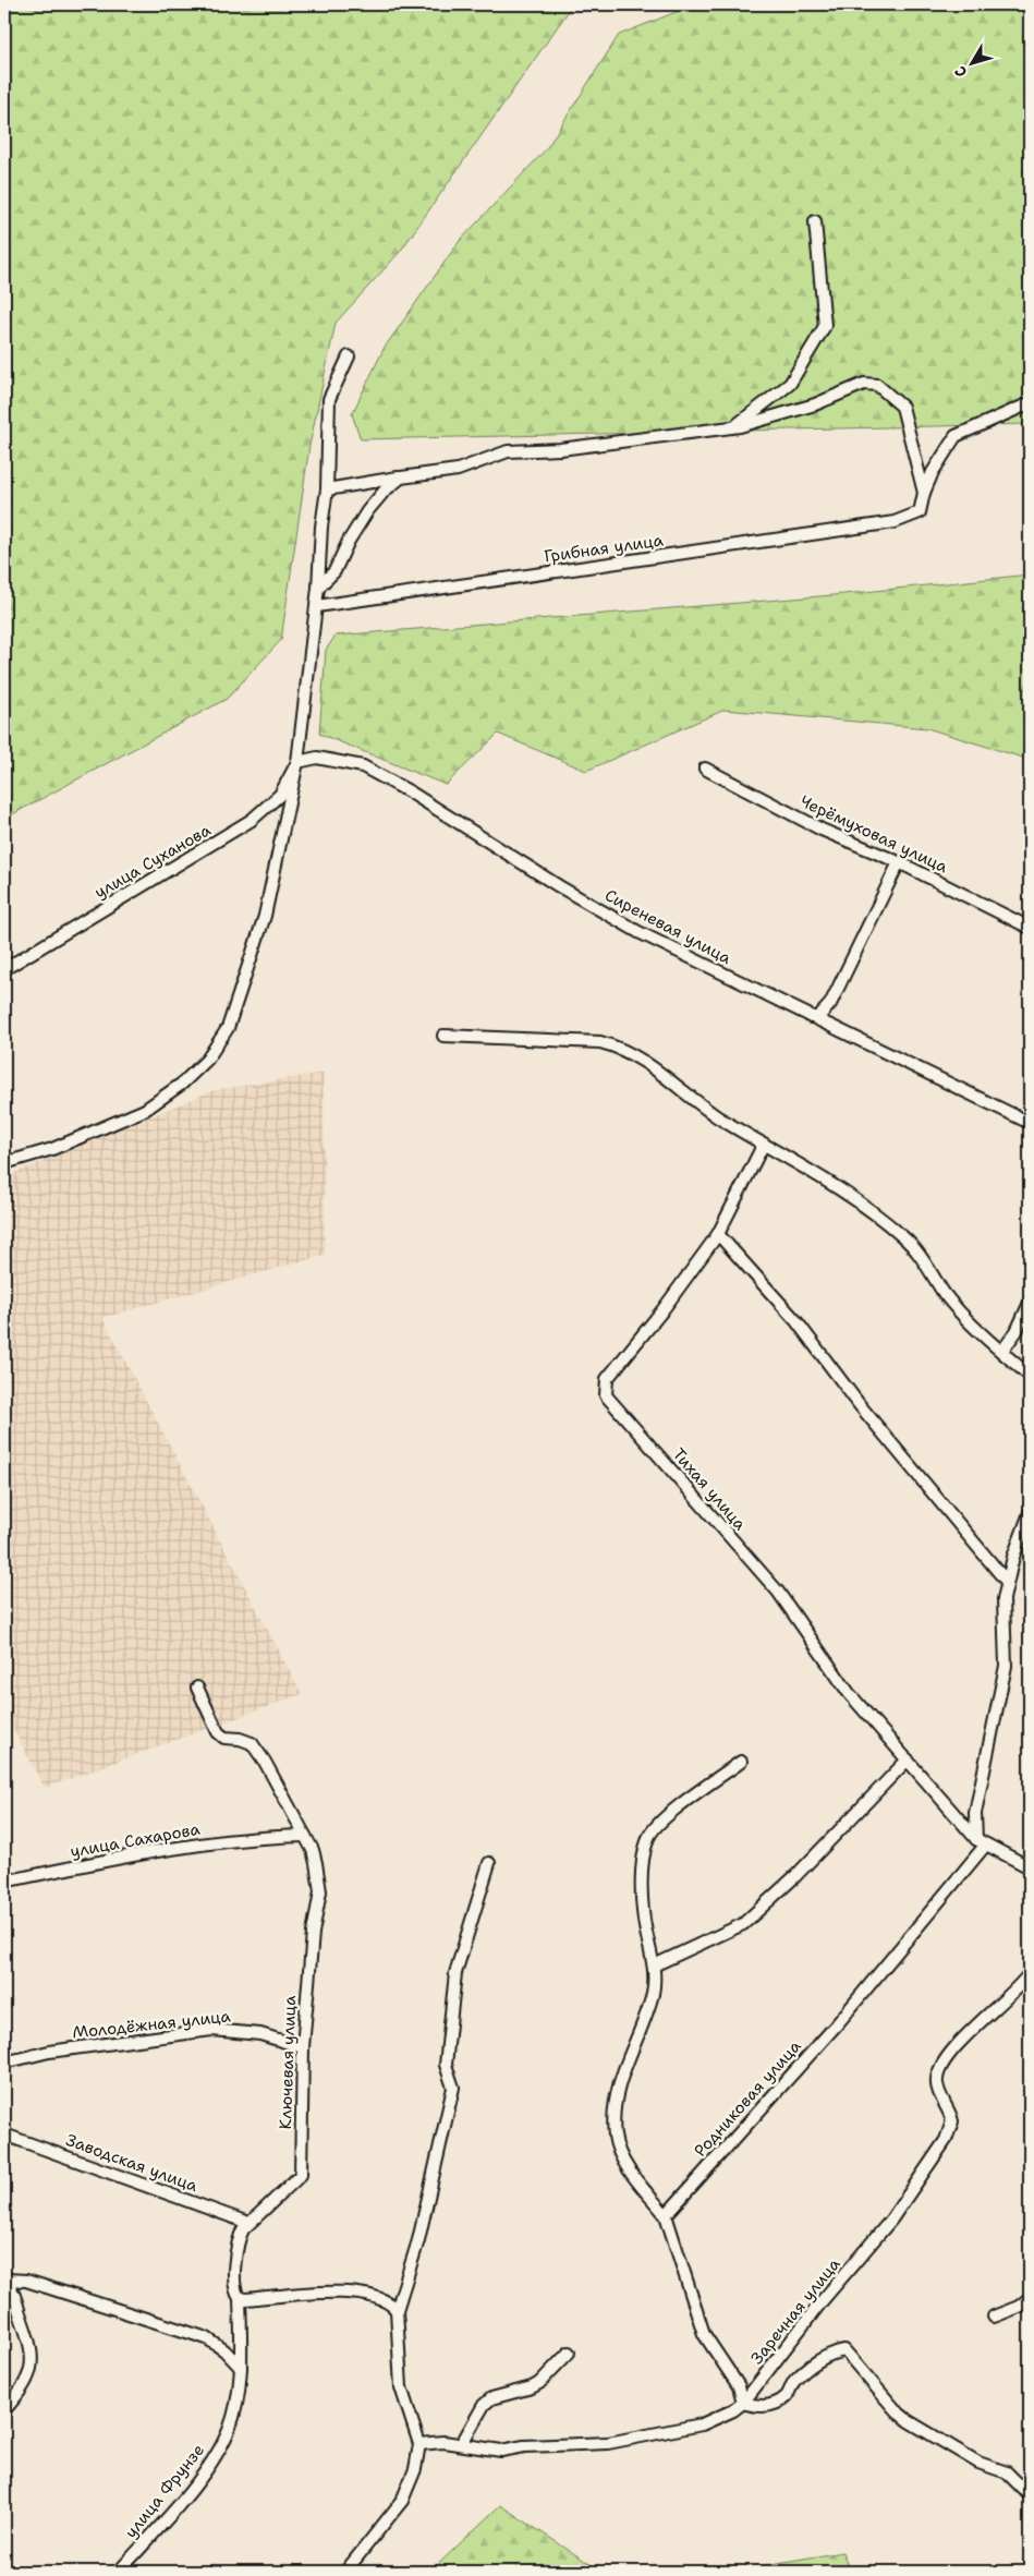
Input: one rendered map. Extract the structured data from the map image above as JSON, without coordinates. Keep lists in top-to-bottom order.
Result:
{
  "streets": {
    "street": [
      "Грибная улица",
      "Черёмуховая улица",
      "улица Суханова",
      "Сиреневая улица",
      "Тихая улица",
      "улица Сахарова",
      "Молодёжная улица",
      "Ключевая улица",
      "Родниковая улица",
      "Заводская улица",
      "Заречная улица",
      "улица Фрунзе"
    ]
  },
  "crossings": [
    ["улица Суханова", "Сиреневая улица"],
    ["Тихая улица", "Родниковая улица"],
    ["улица Сахарова", "Ключевая улица"],
    ["Молодёжная улица", "Ключевая улица"],
    ["Ключевая улица", "Заводская улица"],
    ["Ключевая улица", "улица Фрунзе"]
  ],
  "north": "bottom left"
}
